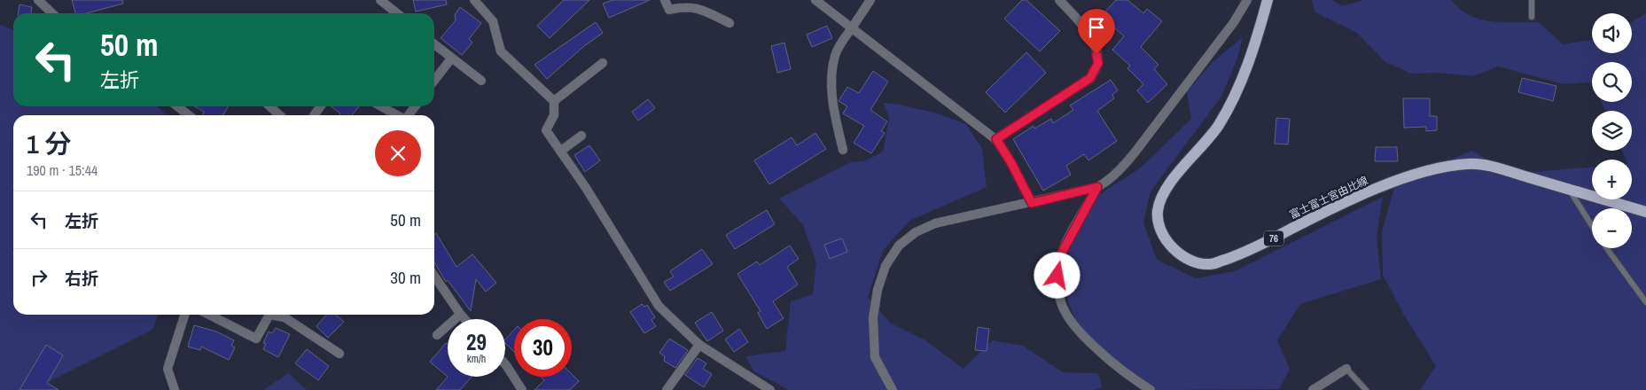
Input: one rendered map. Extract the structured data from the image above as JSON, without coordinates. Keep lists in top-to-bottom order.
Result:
{
  "streets": {
    "main road": ["富士富士宮由比線", "76"]
  },
  "page": {
    "map_buttons": ["+", "−"],
    "turn": ["50 m", "左折"],
    "heading": ["1 分", "190 m · 15:44"],
    "list": [
      {
        "name": "左折",
        "value": "50 m"
      },
      {
        "name": "右折",
        "value": "30 m"
      }
    ],
    "speed": "29 km/h",
    "limit": "30"
  }
}
